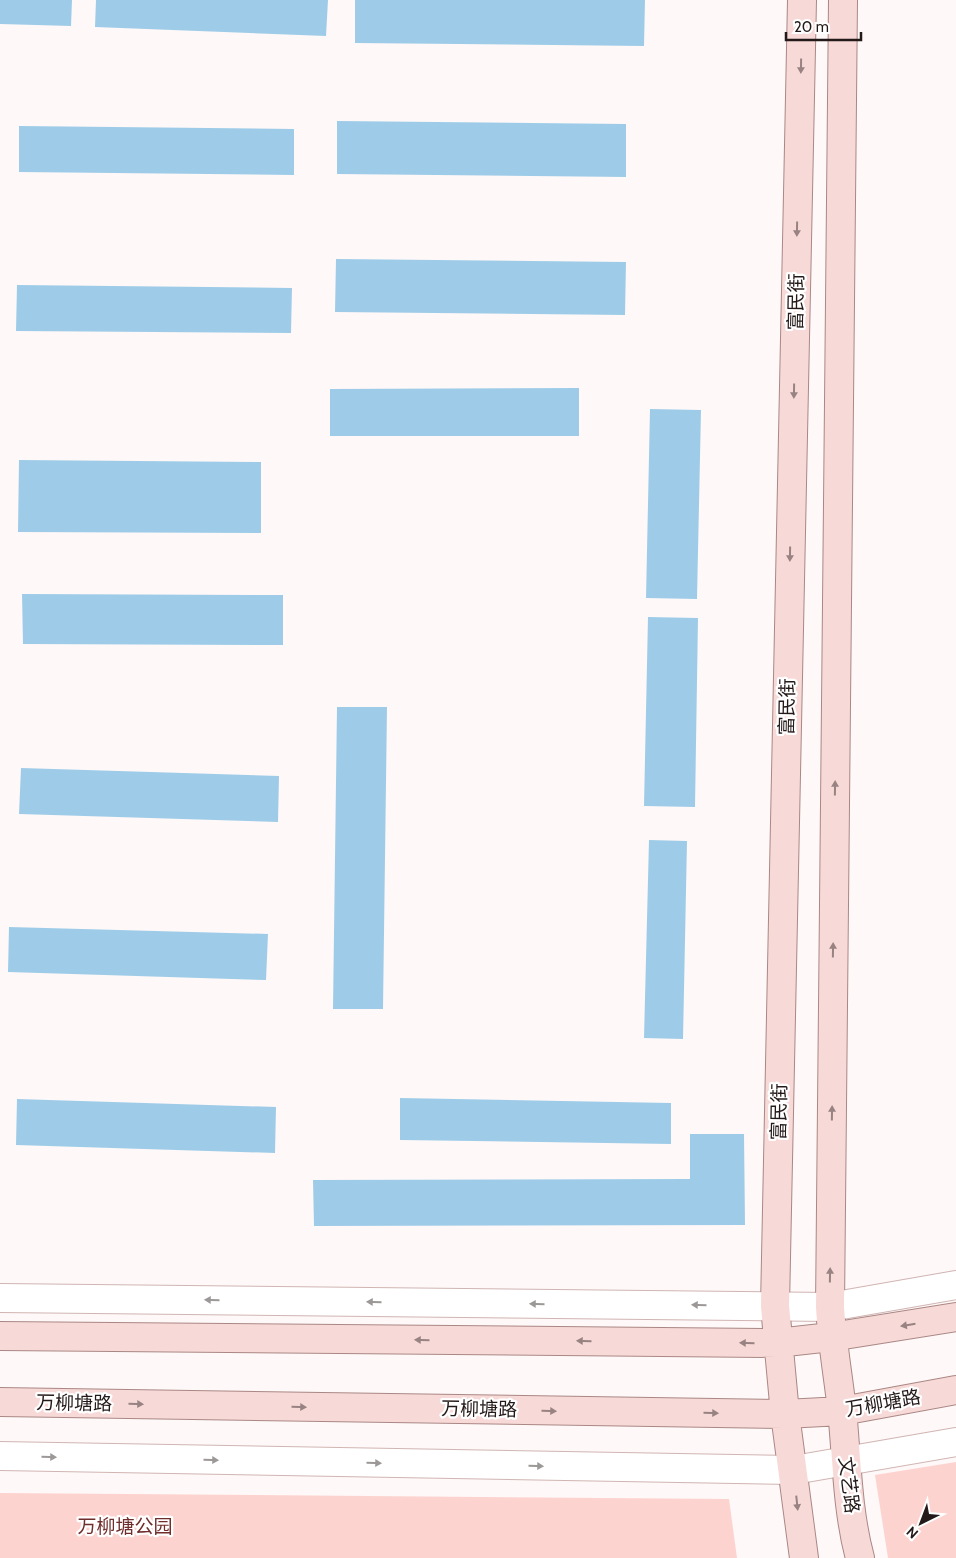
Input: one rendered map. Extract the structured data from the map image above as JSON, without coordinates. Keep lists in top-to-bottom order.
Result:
{
  "streets": {
    "main road": ["富民街", "万柳塘路", "文艺路"]
  },
  "crossings": [
    ["富民街", "万柳塘路"],
    ["万柳塘路", "文艺路"]
  ],
  "parks": ["万柳塘公园"],
  "scale_bar": "20 m",
  "north": "bottom left"
}
